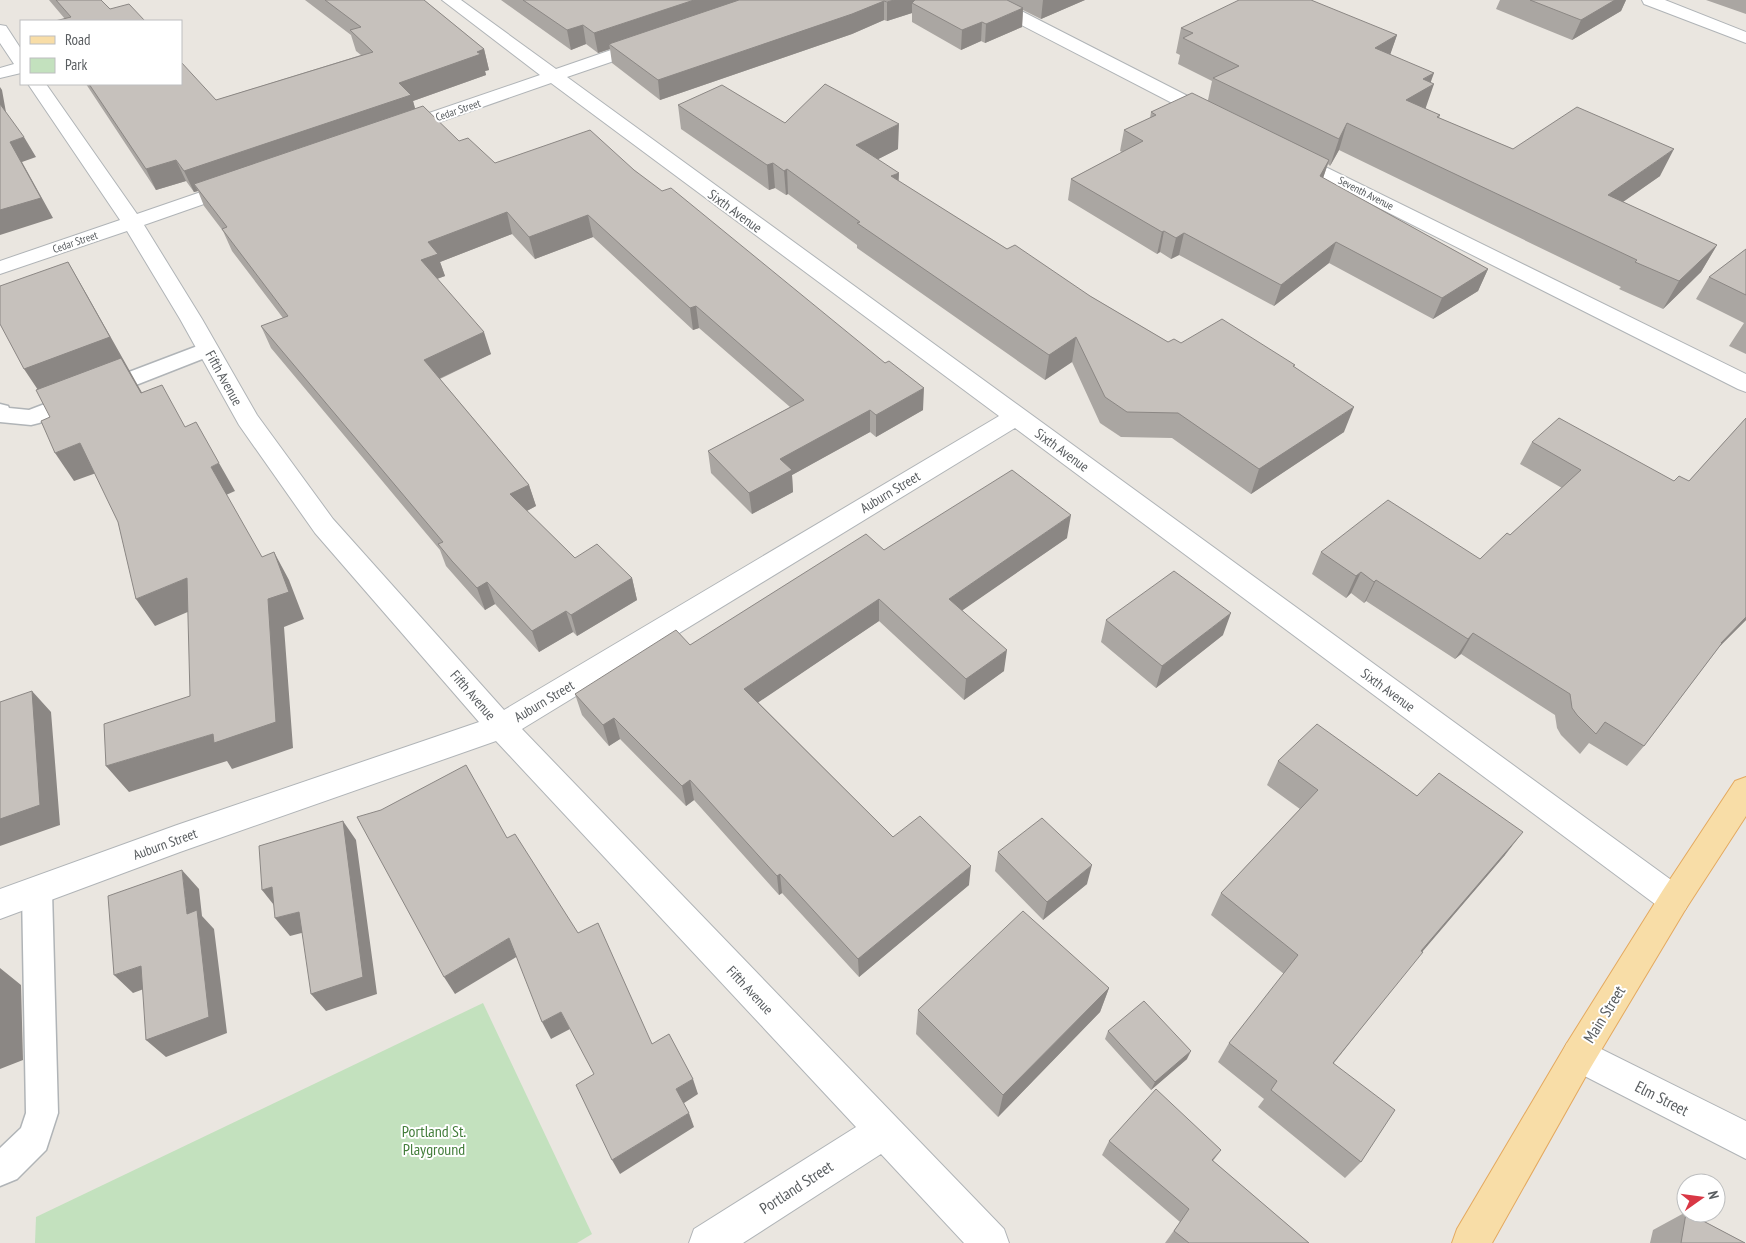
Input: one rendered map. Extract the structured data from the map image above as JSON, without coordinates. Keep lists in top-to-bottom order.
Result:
{
  "streets": {
    "main road": ["Main Street"],
    "street": [
      "Cedar Street",
      "Seventh Avenue",
      "Sixth Avenue",
      "Fifth Avenue",
      "Auburn Street",
      "Elm Street",
      "Portland Street"
    ]
  },
  "crossings": [
    ["Cedar Street", "Sixth Avenue"],
    ["Cedar Street", "Fifth Avenue"],
    ["Sixth Avenue", "Auburn Street"],
    ["Sixth Avenue", "Main Street"],
    ["Fifth Avenue", "Auburn Street"],
    ["Fifth Avenue", "Portland Street"],
    ["Main Street", "Elm Street"]
  ],
  "parks": ["Portland St. Playground"],
  "legend": ["Road", "Park"],
  "north": "right"
}
